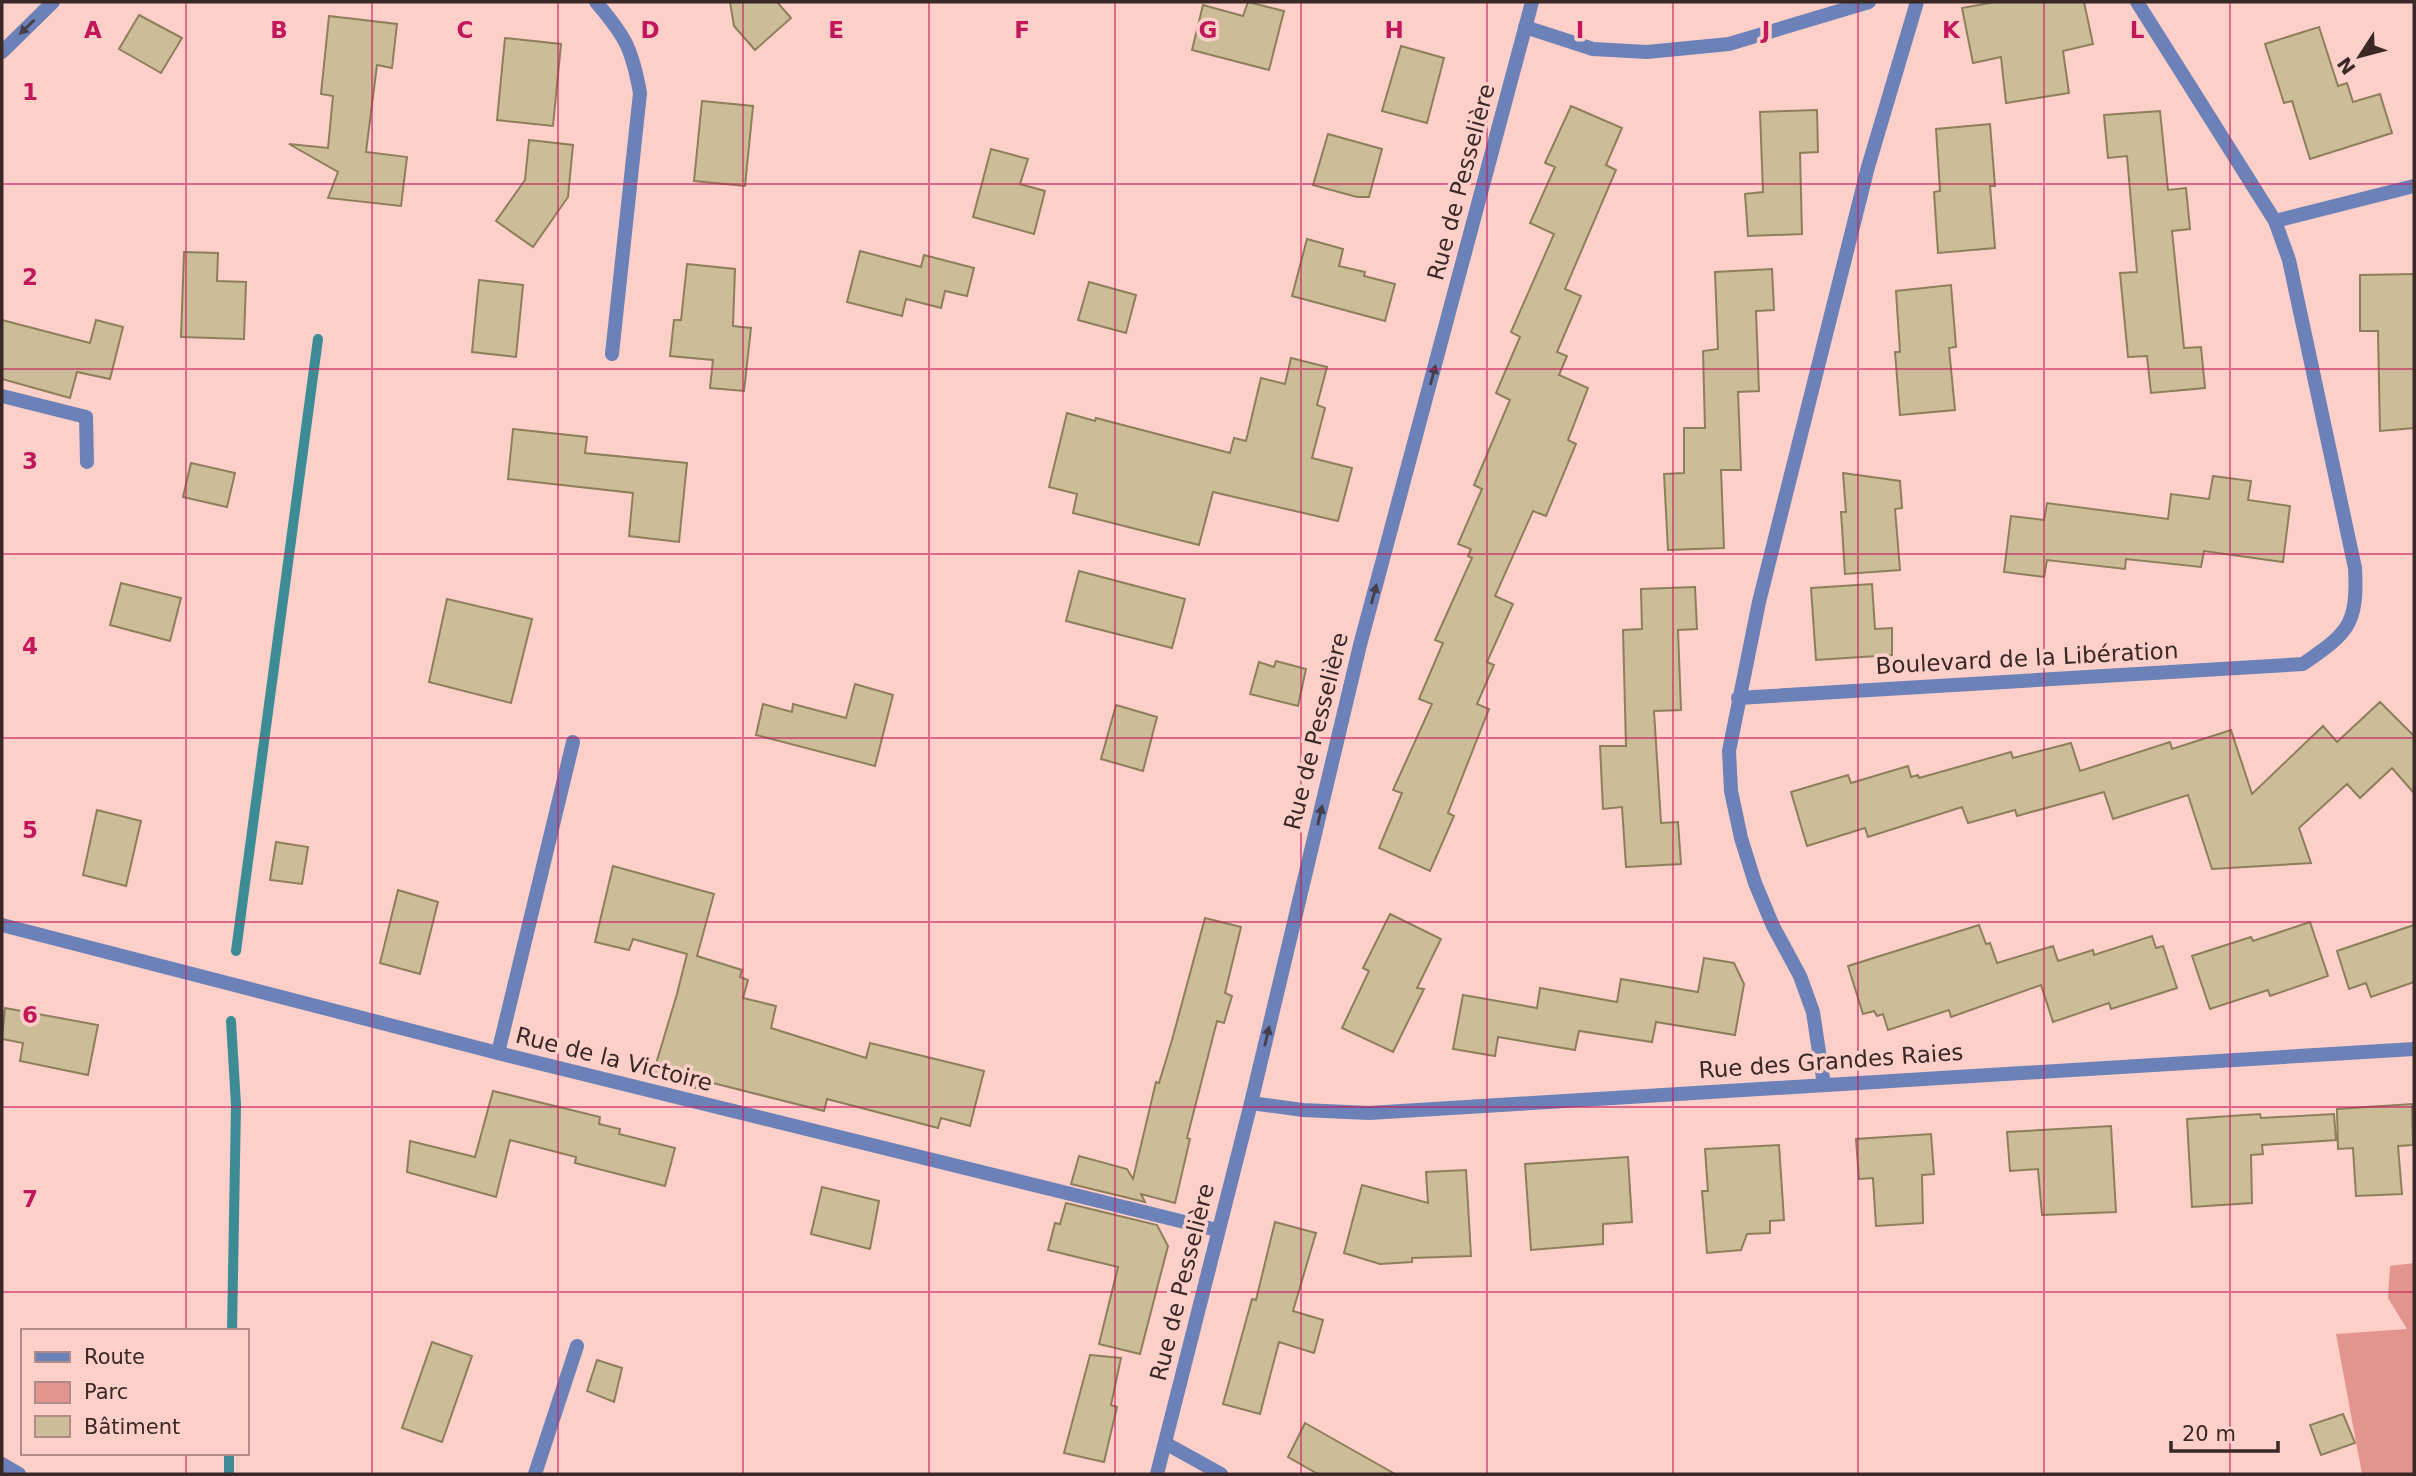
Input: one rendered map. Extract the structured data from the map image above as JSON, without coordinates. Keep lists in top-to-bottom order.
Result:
{
  "streets": {
    "street": [
      "Rue de Pesselière",
      "Boulevard de la Libération",
      "Rue de la Victoire",
      "Rue des Grandes Raies"
    ]
  },
  "crossings": [
    ["Rue de Pesselière", "Rue de la Victoire"],
    ["Rue de Pesselière", "Rue des Grandes Raies"]
  ],
  "one_way": ["Rue de Pesselière"],
  "legend": ["Route", "Parc", "Bâtiment"],
  "scale_bar": "20 m",
  "north": "bottom left",
  "grid": {
    "columns": [
      "A",
      "B",
      "C",
      "D",
      "E",
      "F",
      "G",
      "H",
      "I",
      "J",
      "K",
      "L"
    ],
    "rows": [
      "1",
      "2",
      "3",
      "4",
      "5",
      "6",
      "7"
    ]
  }
}
